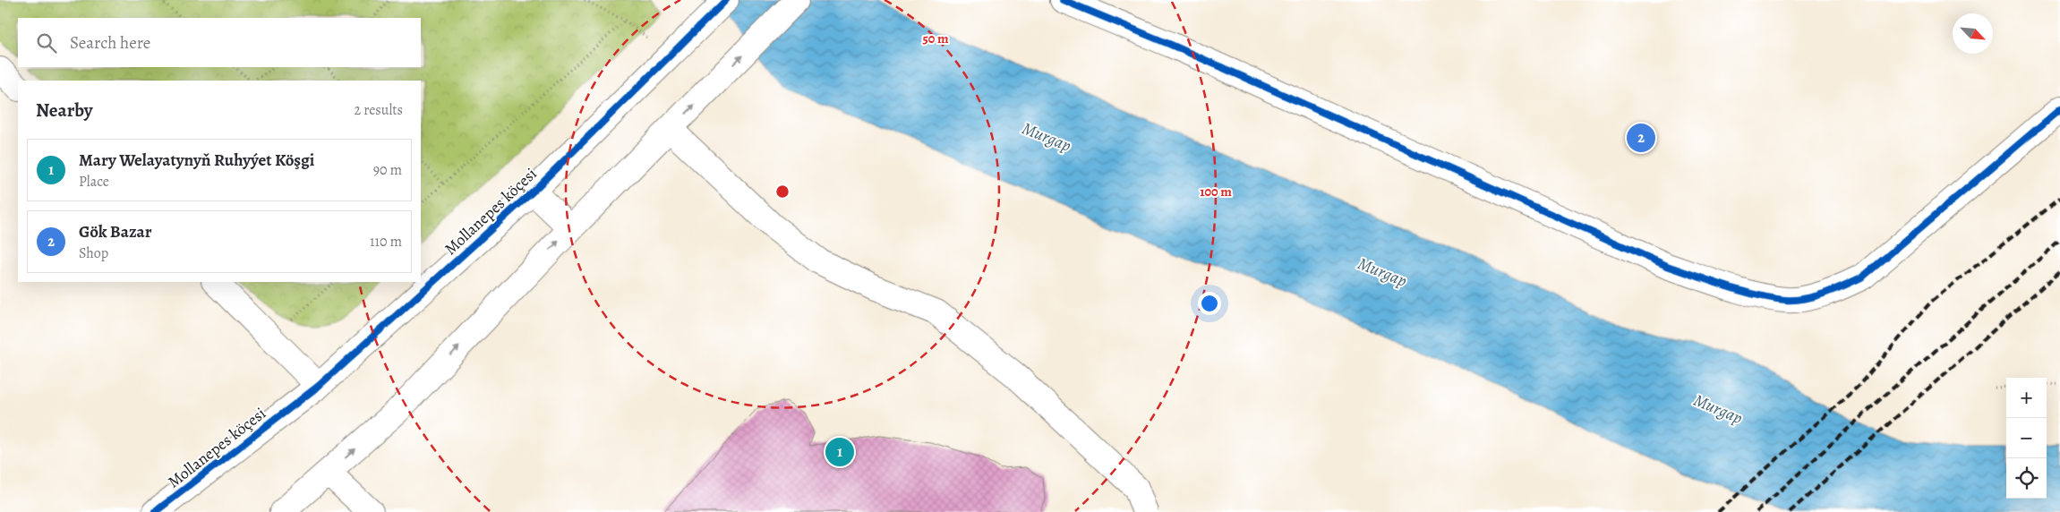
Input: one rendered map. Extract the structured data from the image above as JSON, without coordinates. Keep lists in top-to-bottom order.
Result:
{
  "streets": {
    "street": ["Mollanepes köçesi"]
  },
  "water": ["Murgap"],
  "north": "bottom right",
  "page": {
    "search": "Search here",
    "heading": ["Nearby", "2 results"],
    "pins": ["2", "1"],
    "list": [
      {
        "mark": "1",
        "name": "Mary Welayatynyň Ruhyýet Köşgi",
        "note": "Place",
        "value": "90 m"
      },
      {
        "mark": "2",
        "name": "Gök Bazar",
        "note": "Shop",
        "value": "110 m"
      }
    ],
    "map_buttons": ["+", "−"]
  },
  "rings": ["50 m", "100 m"]
}
